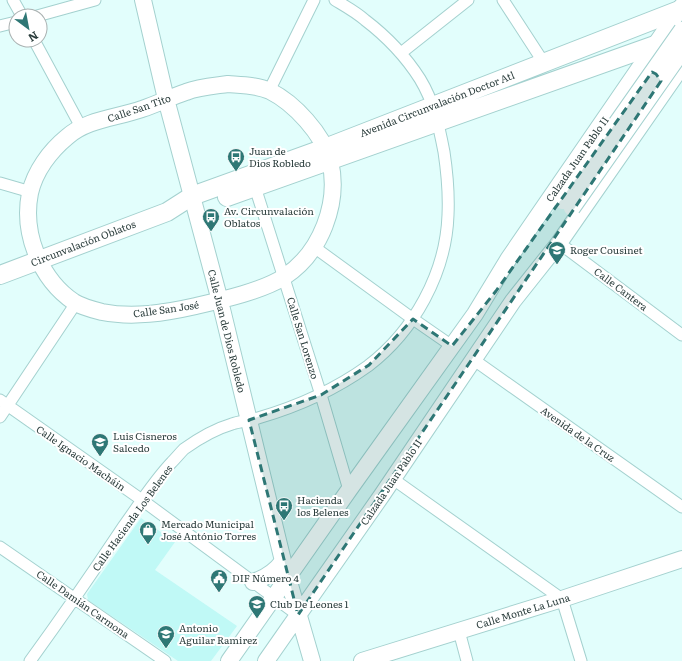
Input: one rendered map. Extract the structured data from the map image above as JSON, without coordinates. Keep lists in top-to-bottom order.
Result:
{
  "streets": {
    "main road": ["Avenida Circunvalación Doctor Atl", "Circunvalación Oblatos"],
    "street": [
      "Calle San Tito",
      "Calzada Juan Pablo II",
      "Calle Cantera",
      "Calle San José",
      "Calle Juan de Dios Robledo",
      "Calle San Lorenzo",
      "Avenida de la Cruz",
      "Calle Ignacio Macháin",
      "Calle Hacienda Los Belenes",
      "Calle Damián Carmona",
      "Calle Monte La Luna"
    ]
  },
  "crossings": [
    ["Avenida Circunvalación Doctor Atl", "Calle San Tito"],
    ["Avenida Circunvalación Doctor Atl", "Calzada Juan Pablo II"],
    ["Avenida Circunvalación Doctor Atl", "Circunvalación Oblatos"],
    ["Avenida Circunvalación Doctor Atl", "Calle San José"],
    ["Avenida Circunvalación Doctor Atl", "Calle Juan de Dios Robledo"],
    ["Avenida Circunvalación Doctor Atl", "Calle San Lorenzo"],
    ["Avenida Circunvalación Doctor Atl", "Calle Hacienda Los Belenes"],
    ["Calle San Tito", "Circunvalación Oblatos"],
    ["Calle San Tito", "Calle San José"],
    ["Calle San Tito", "Calle Juan de Dios Robledo"],
    ["Calzada Juan Pablo II", "Calle Cantera"],
    ["Calzada Juan Pablo II", "Calle Juan de Dios Robledo"],
    ["Calzada Juan Pablo II", "Calle San Lorenzo"],
    ["Calzada Juan Pablo II", "Avenida de la Cruz"],
    ["Calzada Juan Pablo II", "Calle Ignacio Macháin"],
    ["Circunvalación Oblatos", "Calle San José"],
    ["Circunvalación Oblatos", "Calle Juan de Dios Robledo"],
    ["Calle San José", "Calle Juan de Dios Robledo"],
    ["Calle San José", "Calle San Lorenzo"],
    ["Calle Juan de Dios Robledo", "Calle Ignacio Macháin"],
    ["Calle Juan de Dios Robledo", "Calle Hacienda Los Belenes"],
    ["Calle San Lorenzo", "Calle Hacienda Los Belenes"],
    ["Calle Ignacio Macháin", "Calle Hacienda Los Belenes"],
    ["Calle Hacienda Los Belenes", "Calle Damián Carmona"]
  ],
  "places": {
    "bus stop": ["Juan de Dios Robledo", "Av. Circunvalación Oblatos", "Hacienda los Belenes"],
    "school or university": [
      "Roger Cousinet",
      "Luis Cisneros Salcedo",
      "Club De Leones 1",
      "Antonio Aguilar Ramirez"
    ],
    "shop": ["Mercado Municipal José António Torres"],
    "public building": ["DIF Número 4"]
  },
  "north": "bottom right"
}
